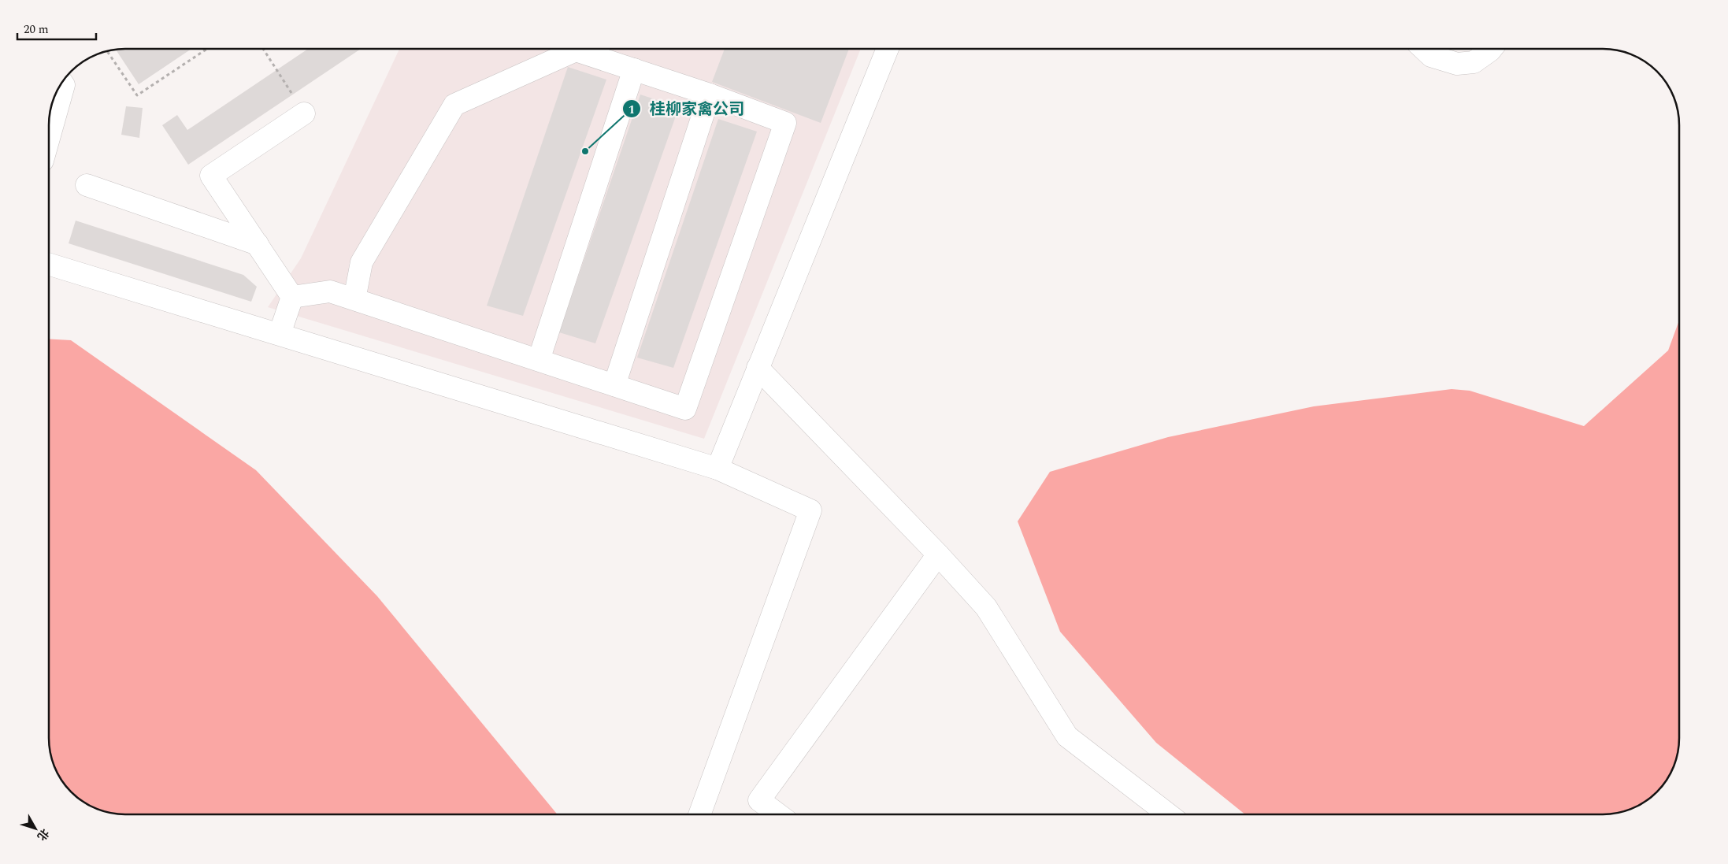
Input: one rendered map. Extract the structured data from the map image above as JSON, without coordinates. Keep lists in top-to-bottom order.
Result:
{
  "places": ["桂柳家禽公司"],
  "scale_bar": "20 m",
  "north": "bottom right"
}
